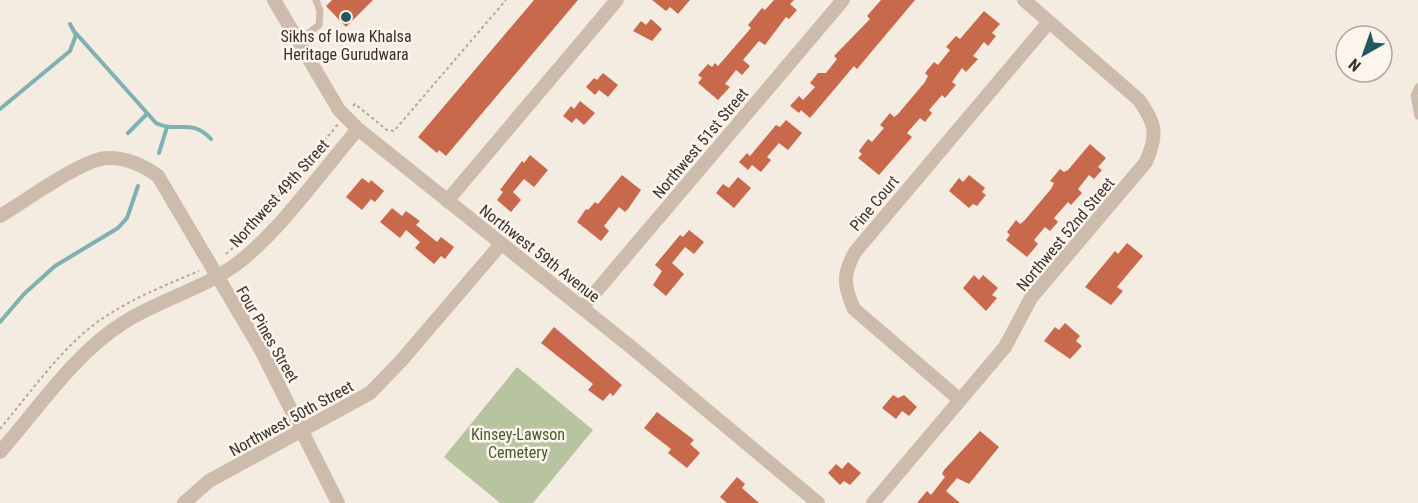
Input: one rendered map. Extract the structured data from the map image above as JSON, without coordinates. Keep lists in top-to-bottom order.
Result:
{
  "streets": {
    "street": [
      "Northwest 51st Street",
      "Northwest 49th Street",
      "Pine Court",
      "Northwest 52nd Street",
      "Northwest 59th Avenue",
      "Four Pines Street",
      "Northwest 50th Street"
    ]
  },
  "crossings": [
    ["Northwest 51st Street", "Northwest 59th Avenue"],
    ["Northwest 49th Street", "Northwest 59th Avenue"],
    ["Northwest 49th Street", "Four Pines Street"],
    ["Pine Court", "Northwest 52nd Street"],
    ["Northwest 59th Avenue", "Northwest 50th Street"],
    ["Four Pines Street", "Northwest 50th Street"]
  ],
  "parks": ["Kinsey-Lawson Cemetery"],
  "places": ["Sikhs of Iowa Khalsa Heritage Gurudwara"],
  "north": "bottom left"
}
